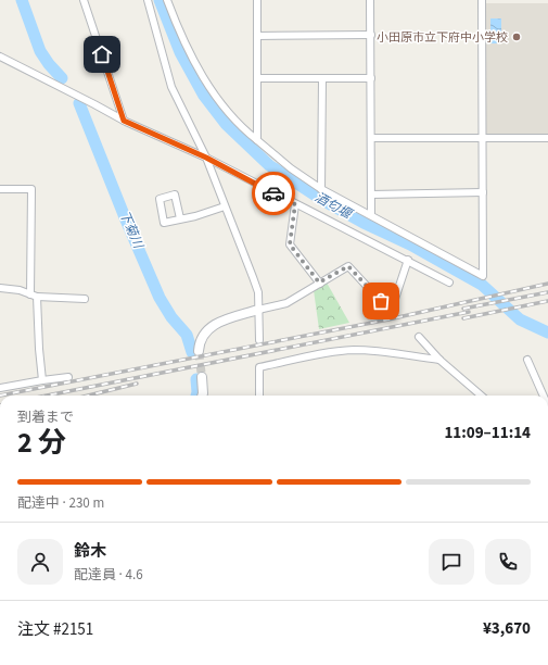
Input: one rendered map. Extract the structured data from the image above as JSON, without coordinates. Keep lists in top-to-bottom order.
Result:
{
  "water": ["酒匂堰", "下菊川"],
  "places": ["小田原市立下府中小学校"],
  "page": {
    "heading": ["2 分", "到着まで", "11:09–11:14"],
    "panel": [
      "鈴木",
      "配達員 · 4.6",
      "注文 #2151",
      "¥3,670"
    ],
    "bar": "配達中 · 230 m"
  }
}
